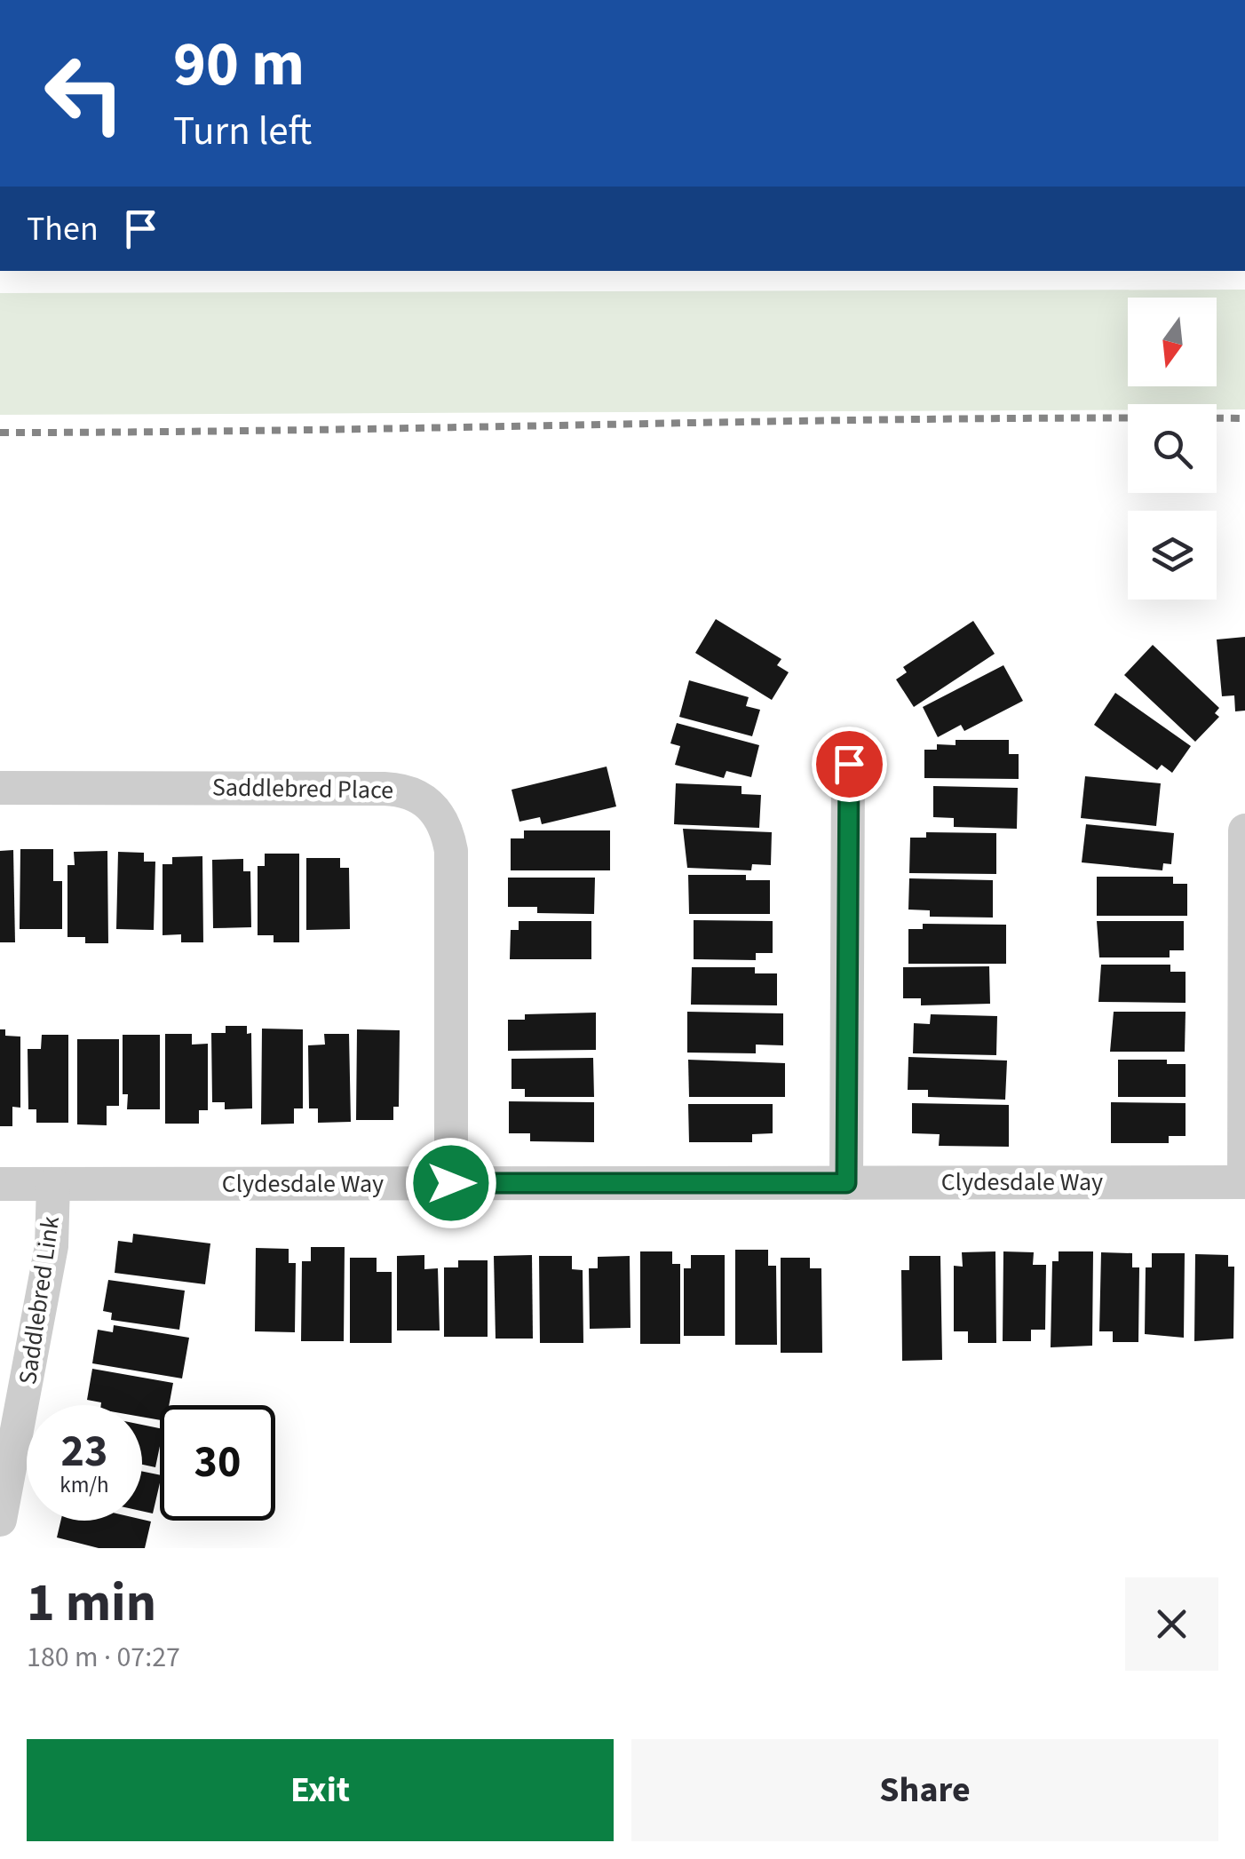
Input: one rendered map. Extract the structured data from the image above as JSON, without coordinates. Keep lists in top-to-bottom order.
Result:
{
  "streets": {
    "street": ["Saddlebred Place", "Clydesdale Way", "Saddlebred Link"]
  },
  "crossings": [
    ["Saddlebred Place", "Clydesdale Way"],
    ["Clydesdale Way", "Saddlebred Link"]
  ],
  "north": "bottom",
  "page": {
    "turn": ["90 m", "Turn left"],
    "then": "Then",
    "speed": "23 km/h",
    "limit": "30",
    "heading": ["1 min", "180 m · 07:27"],
    "buttons": ["Exit", "Share"]
  }
}
